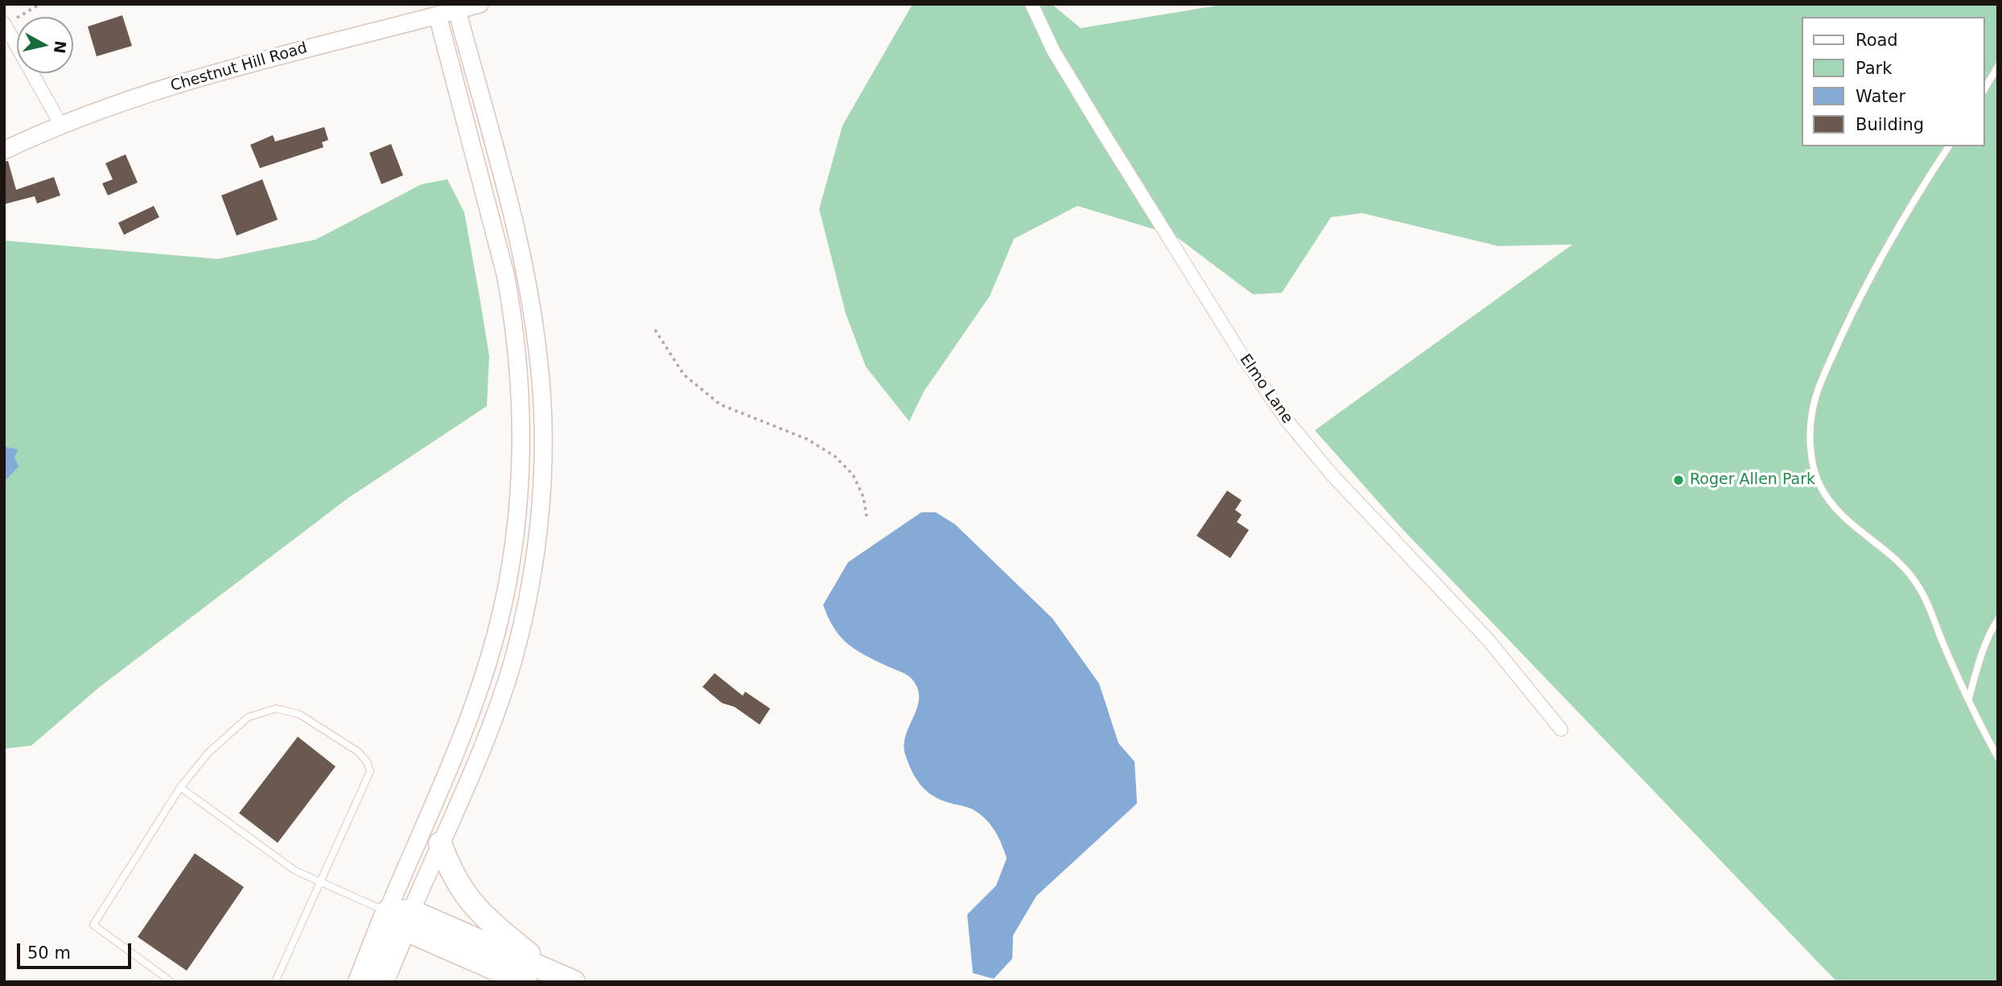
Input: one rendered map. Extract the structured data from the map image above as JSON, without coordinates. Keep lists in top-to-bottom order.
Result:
{
  "streets": {
    "street": ["Chestnut Hill Road", "Elmo Lane"]
  },
  "places": ["Roger Allen Park"],
  "legend": [
    "Road",
    "Park",
    "Water",
    "Building"
  ],
  "scale_bar": "50 m",
  "north": "right"
}
